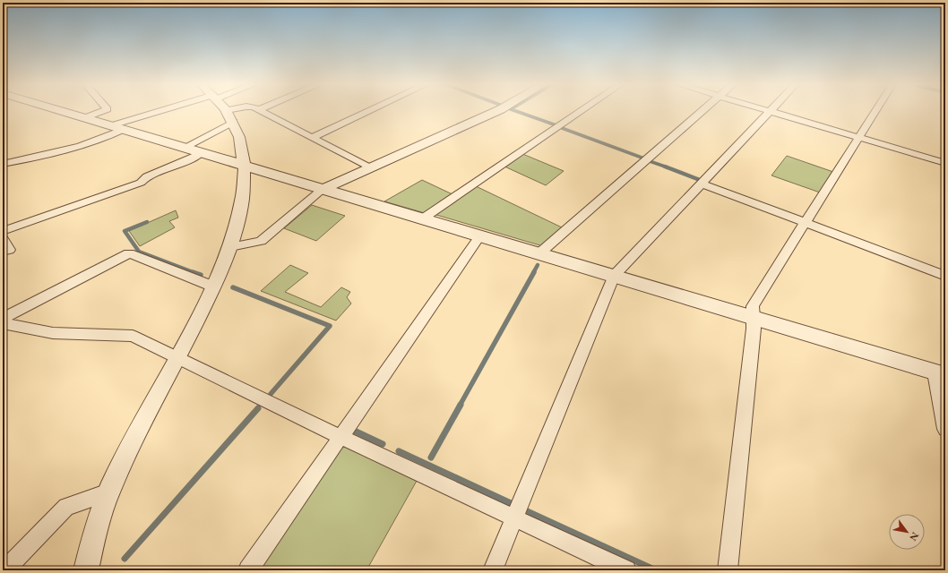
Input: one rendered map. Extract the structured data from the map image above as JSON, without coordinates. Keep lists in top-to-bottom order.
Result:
{
  "north": "bottom right"
}
